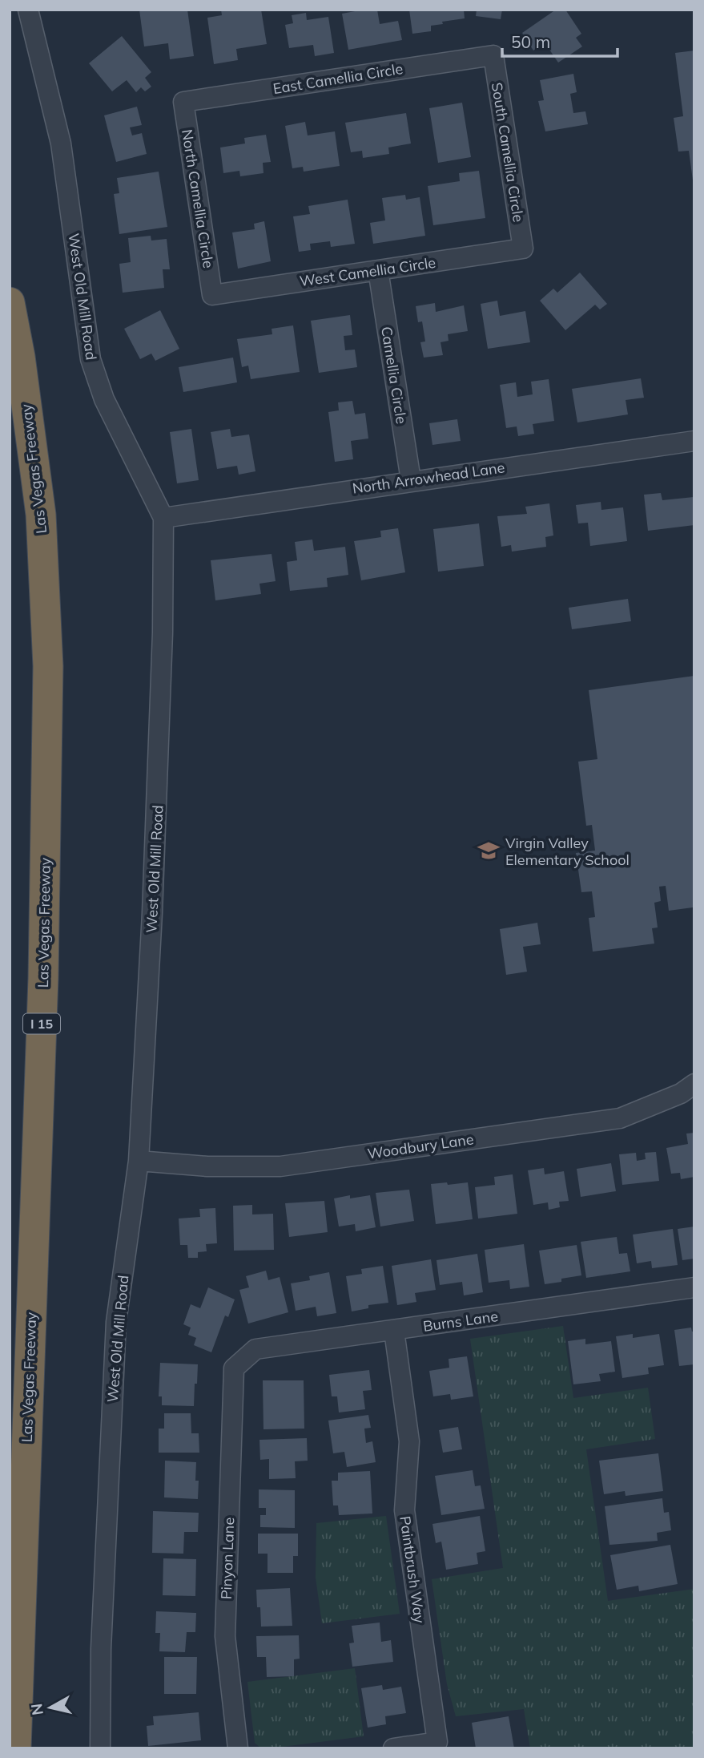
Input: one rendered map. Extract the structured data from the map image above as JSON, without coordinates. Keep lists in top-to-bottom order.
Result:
{
  "streets": {
    "highway": ["Las Vegas Freeway", "I 15"],
    "street": [
      "East Camellia Circle",
      "South Camellia Circle",
      "North Camellia Circle",
      "West Camellia Circle",
      "West Old Mill Road",
      "Camellia Circle",
      "North Arrowhead Lane",
      "Woodbury Lane",
      "Burns Lane",
      "Pinyon Lane",
      "Paintbrush Way"
    ]
  },
  "crossings": [
    ["East Camellia Circle", "South Camellia Circle"],
    ["East Camellia Circle", "North Camellia Circle"],
    ["South Camellia Circle", "West Camellia Circle"],
    ["North Camellia Circle", "West Camellia Circle"],
    ["West Camellia Circle", "Camellia Circle"],
    ["West Old Mill Road", "North Arrowhead Lane"],
    ["West Old Mill Road", "Woodbury Lane"],
    ["Camellia Circle", "North Arrowhead Lane"],
    ["Burns Lane", "Pinyon Lane"],
    ["Burns Lane", "Paintbrush Way"]
  ],
  "places": {
    "school or university": ["Virgin Valley Elementary School"]
  },
  "scale_bar": "50 m",
  "north": "left"
}
